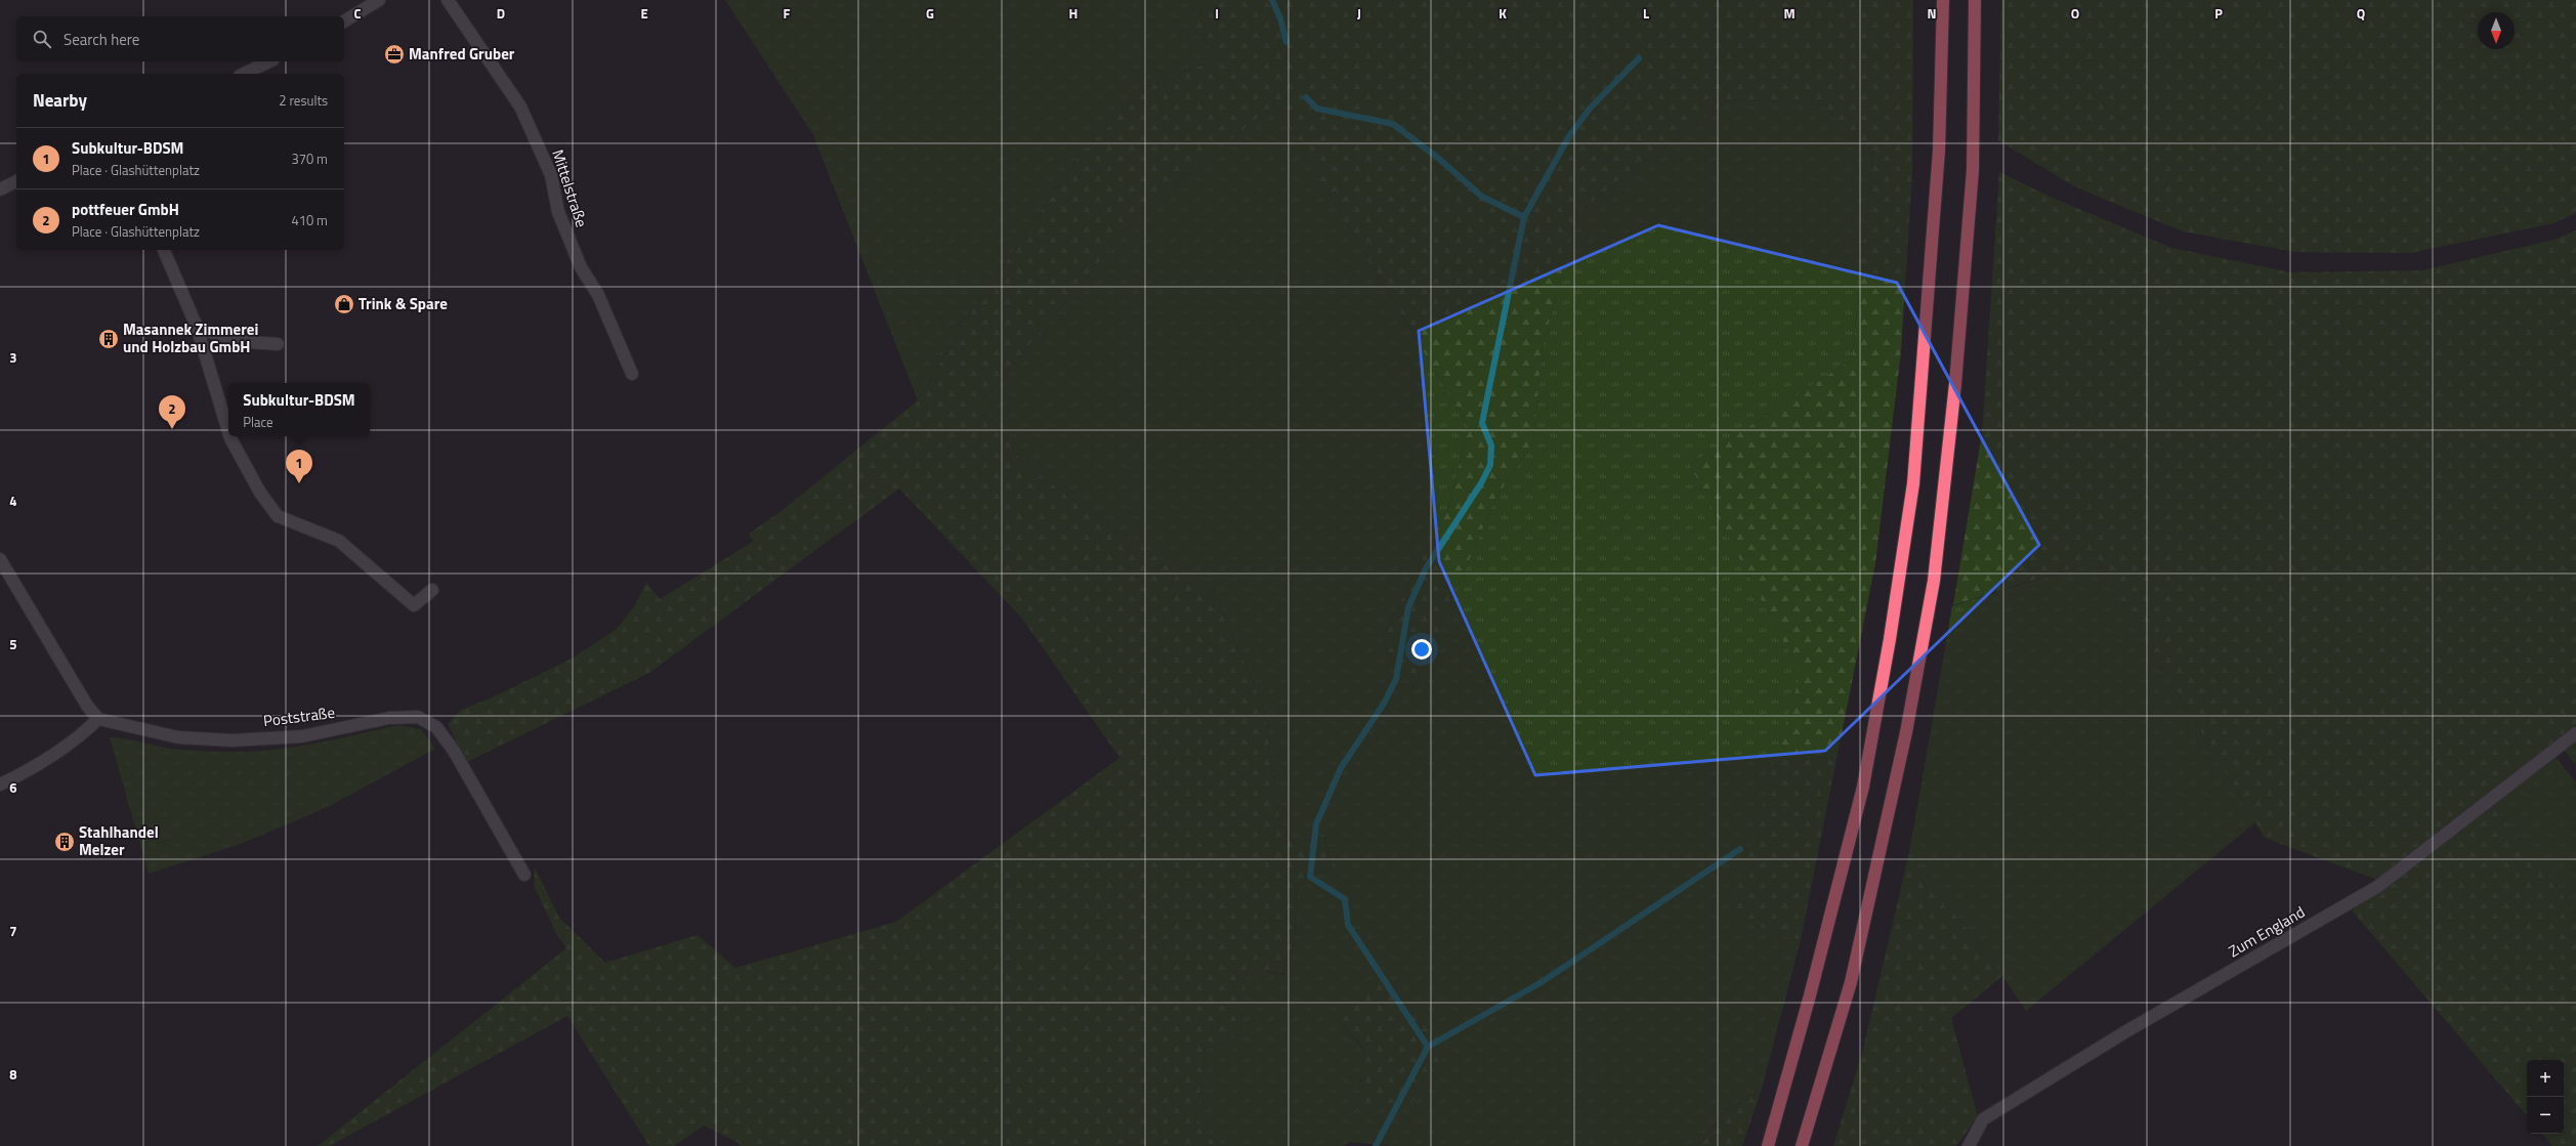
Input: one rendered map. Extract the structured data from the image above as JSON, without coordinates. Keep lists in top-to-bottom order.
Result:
{
  "streets": {
    "street": ["Mittelstraße", "Poststraße", "Zum England"]
  },
  "places": {
    "office": ["Manfred Gruber"],
    "shop": ["Trink & Spare"],
    "building": ["Masannek Zimmerei und Holzbau GmbH", "Stahlhandel Melzer"]
  },
  "north": "bottom",
  "page": {
    "search": "Search here",
    "heading": ["Nearby", "2 results"],
    "list": [
      {
        "mark": "1",
        "name": "Subkultur-BDSM",
        "note": "Place · Glashüttenplatz",
        "value": "370 m"
      },
      {
        "mark": "2",
        "name": "pottfeuer GmbH",
        "note": "Place · Glashüttenplatz",
        "value": "410 m"
      }
    ],
    "popup": ["Subkultur-BDSM", "Place"],
    "pins": ["2", "1"],
    "map_buttons": ["+", "−"]
  },
  "grid": {
    "columns": [
      "C",
      "D",
      "E",
      "F",
      "G",
      "H",
      "I",
      "J",
      "K",
      "L",
      "M",
      "N",
      "O",
      "P",
      "Q"
    ],
    "rows": [
      "3",
      "4",
      "5",
      "6",
      "7",
      "8"
    ]
  }
}
